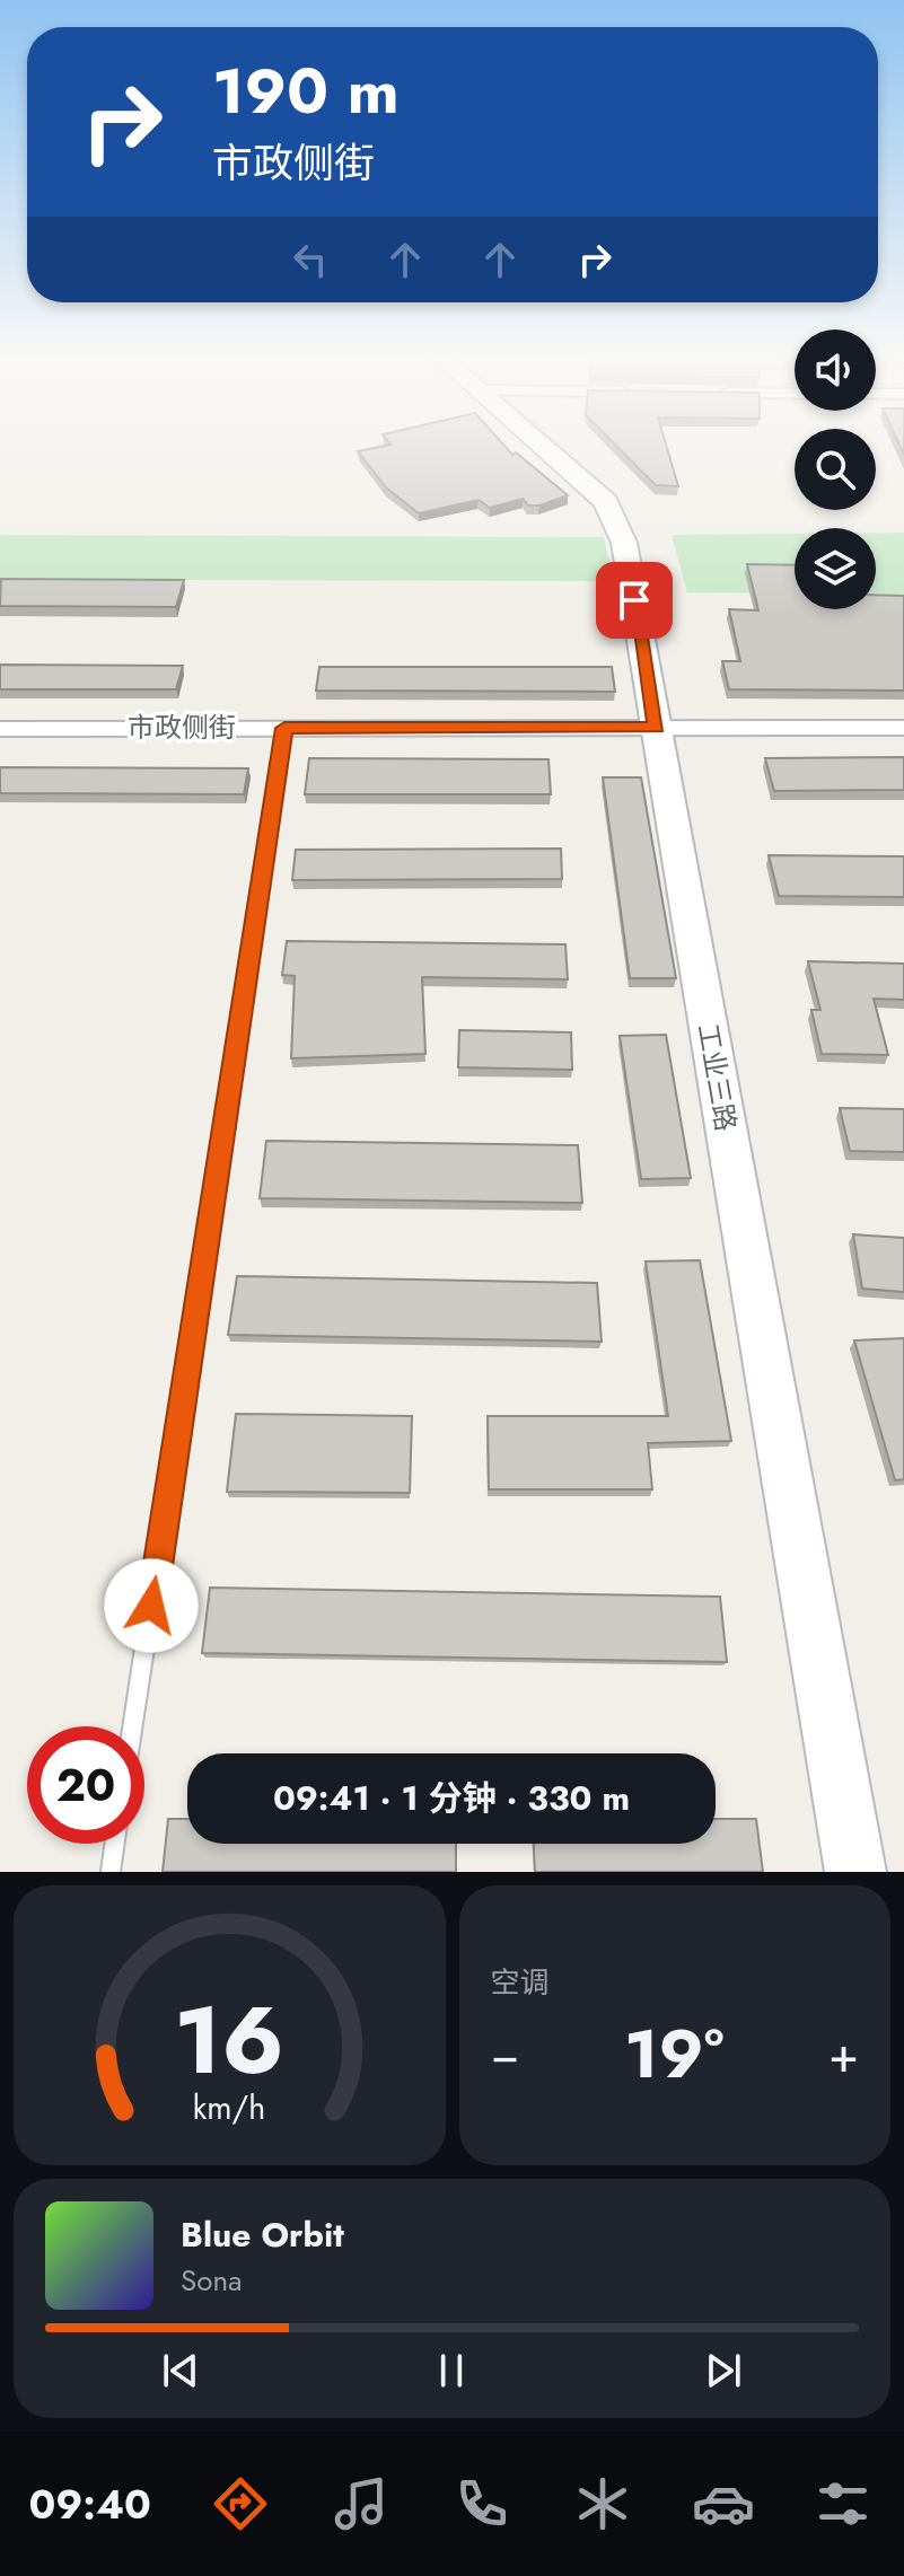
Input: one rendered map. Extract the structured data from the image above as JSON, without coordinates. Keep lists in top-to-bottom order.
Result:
{
  "streets": {
    "main road": ["工业三路"],
    "street": ["市政侧街"]
  },
  "crossings": [
    ["市政侧街", "工业三路"]
  ],
  "page": {
    "turn": ["190 m", "市政侧街"],
    "limit": "20",
    "trip": "09:41 · 1 分钟 · 330 m",
    "tile": "空调",
    "heat": ["−", "19°", "+"],
    "song": ["Blue Orbit", "Sona"],
    "tabs": "09:40",
    "gauge": ["16", "km/h"]
  }
}
